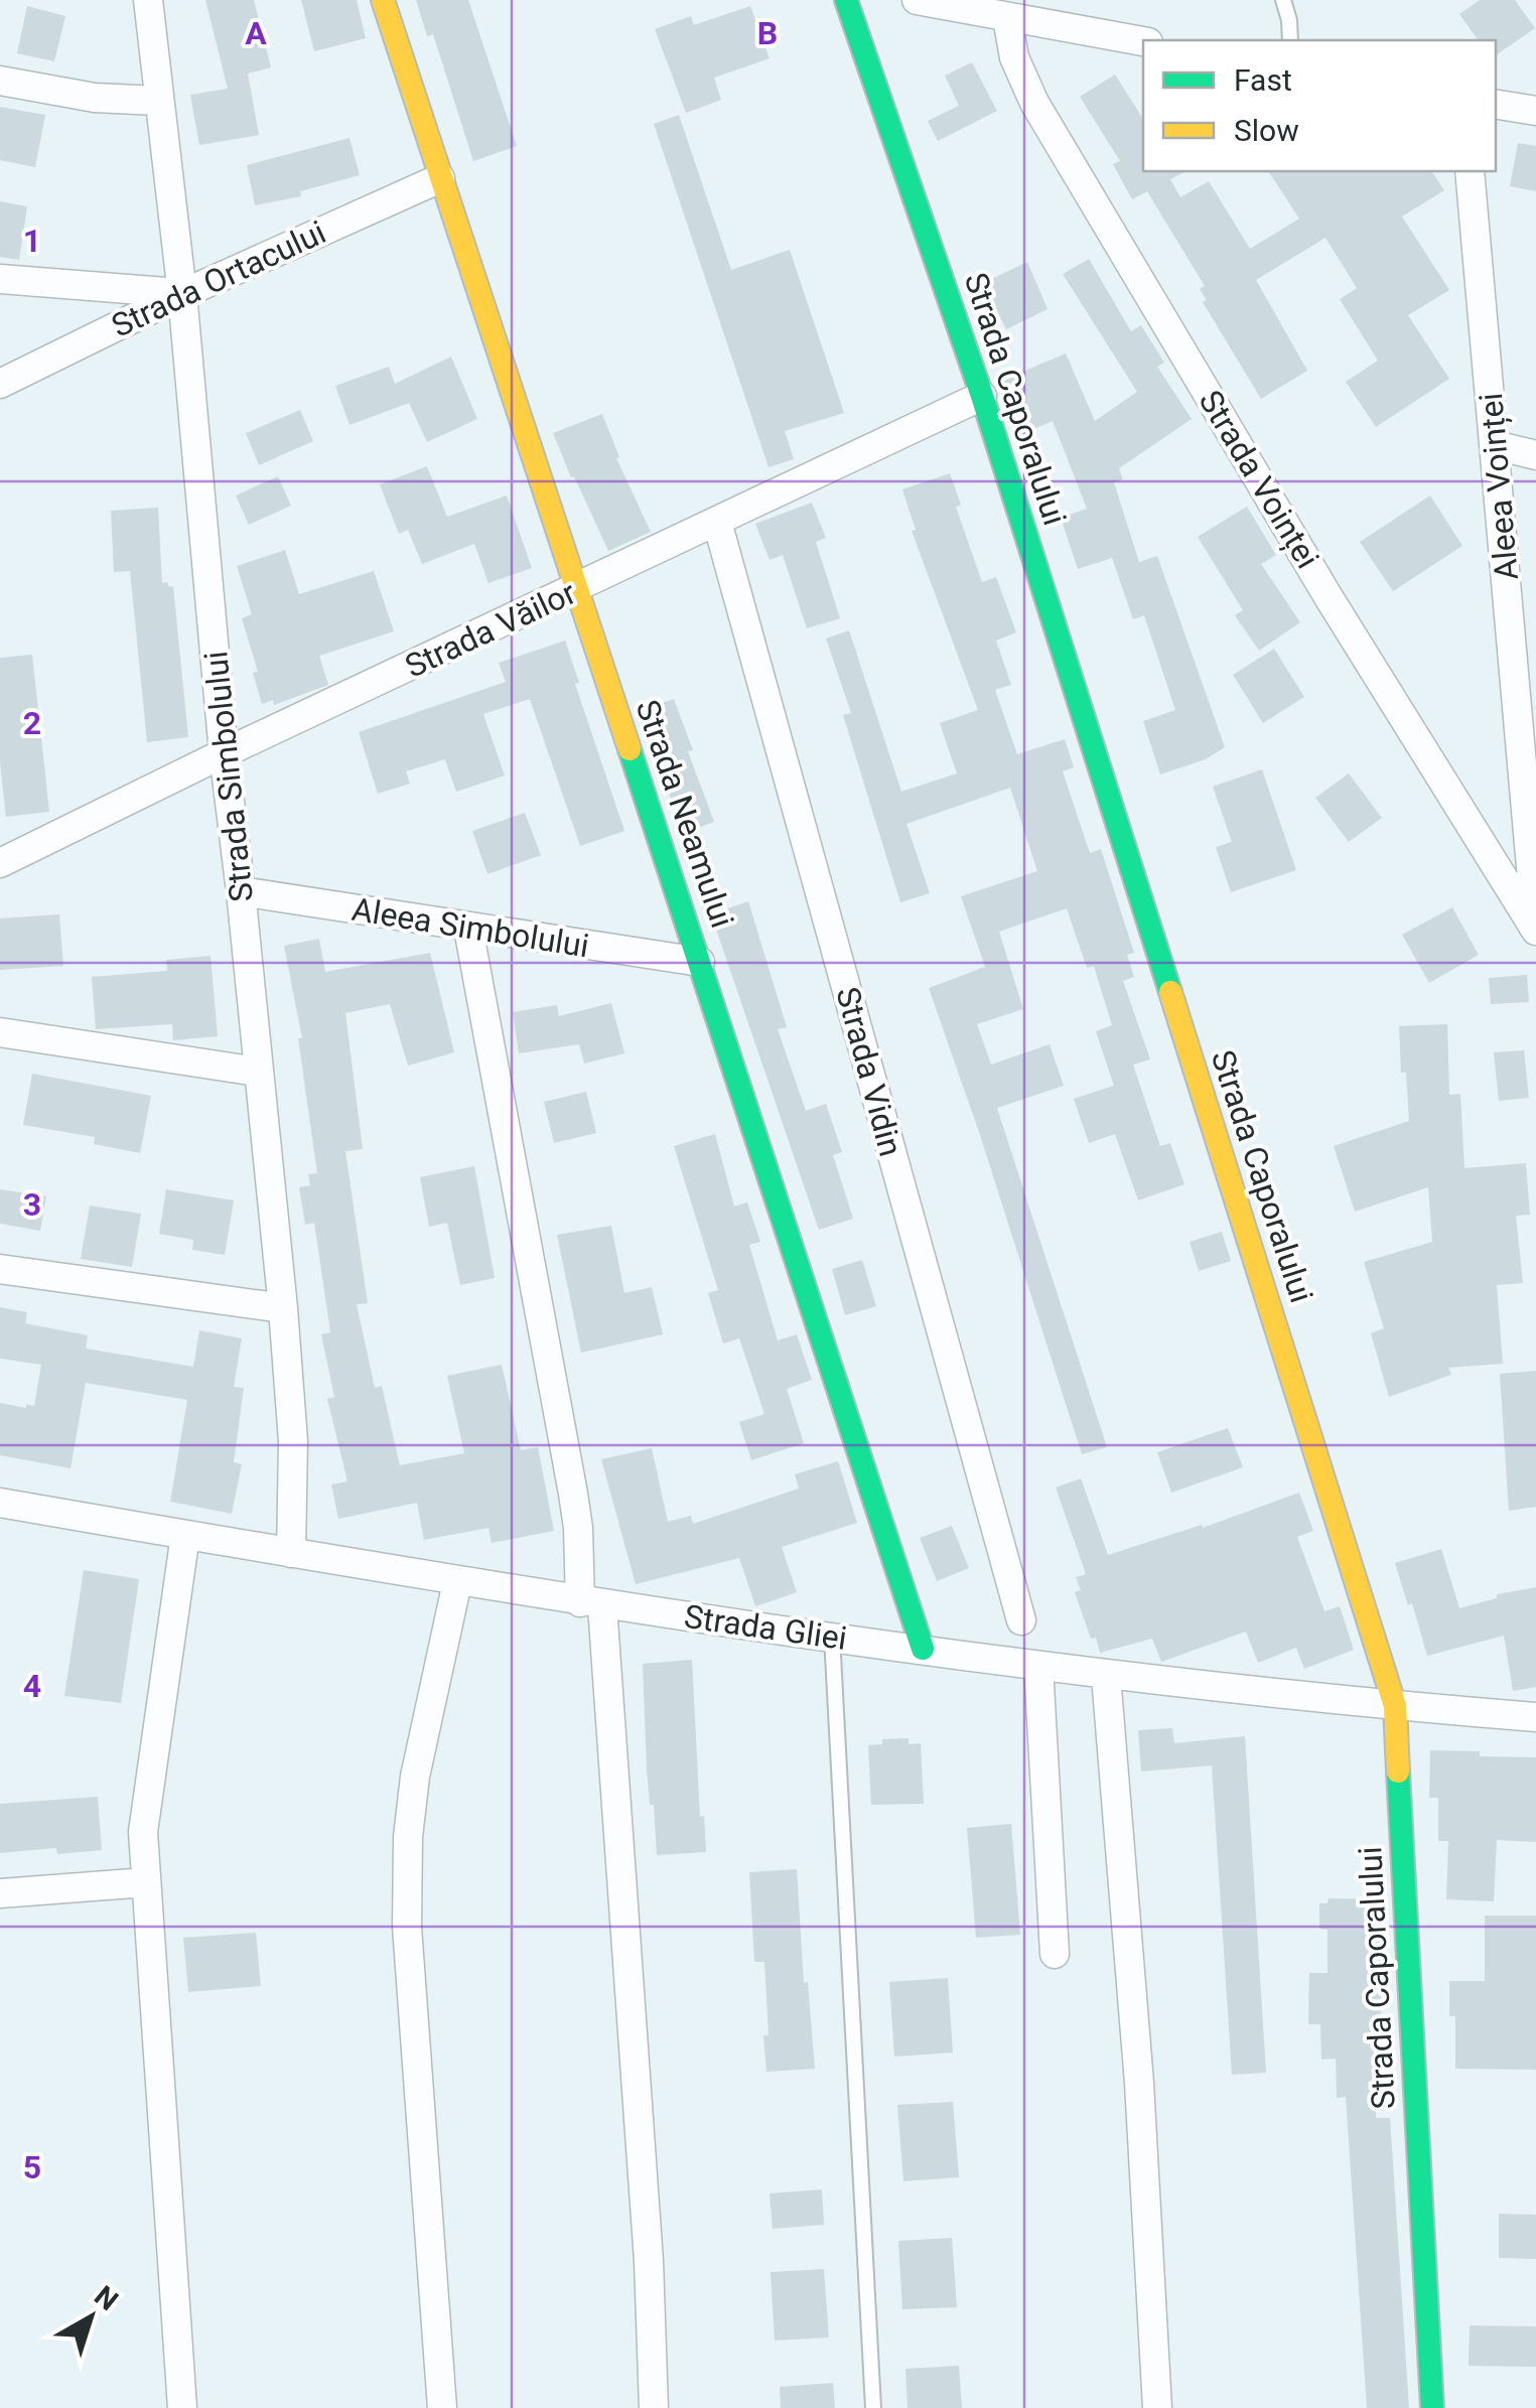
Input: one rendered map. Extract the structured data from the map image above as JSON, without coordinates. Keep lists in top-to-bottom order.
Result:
{
  "streets": {
    "street": [
      "Strada Ortacului",
      "Strada Caporalului",
      "Strada Voinței",
      "Aleea Voinței",
      "Strada Văilor",
      "Strada Simbolului",
      "Strada Neamului",
      "Aleea Simbolului",
      "Strada Vidin",
      "Strada Gliei"
    ]
  },
  "crossings": [
    ["Strada Ortacului", "Strada Simbolului"],
    ["Strada Ortacului", "Strada Neamului"],
    ["Strada Caporalului", "Strada Văilor"],
    ["Strada Caporalului", "Strada Gliei"],
    ["Strada Voinței", "Aleea Voinței"],
    ["Strada Văilor", "Strada Simbolului"],
    ["Strada Văilor", "Strada Neamului"],
    ["Strada Văilor", "Strada Vidin"],
    ["Strada Simbolului", "Aleea Simbolului"],
    ["Strada Simbolului", "Strada Gliei"],
    ["Strada Neamului", "Aleea Simbolului"],
    ["Strada Neamului", "Strada Gliei"]
  ],
  "legend": ["Fast", "Slow"],
  "north": "top right",
  "grid": {
    "columns": ["A", "B"],
    "rows": [
      "1",
      "2",
      "3",
      "4",
      "5"
    ]
  }
}
